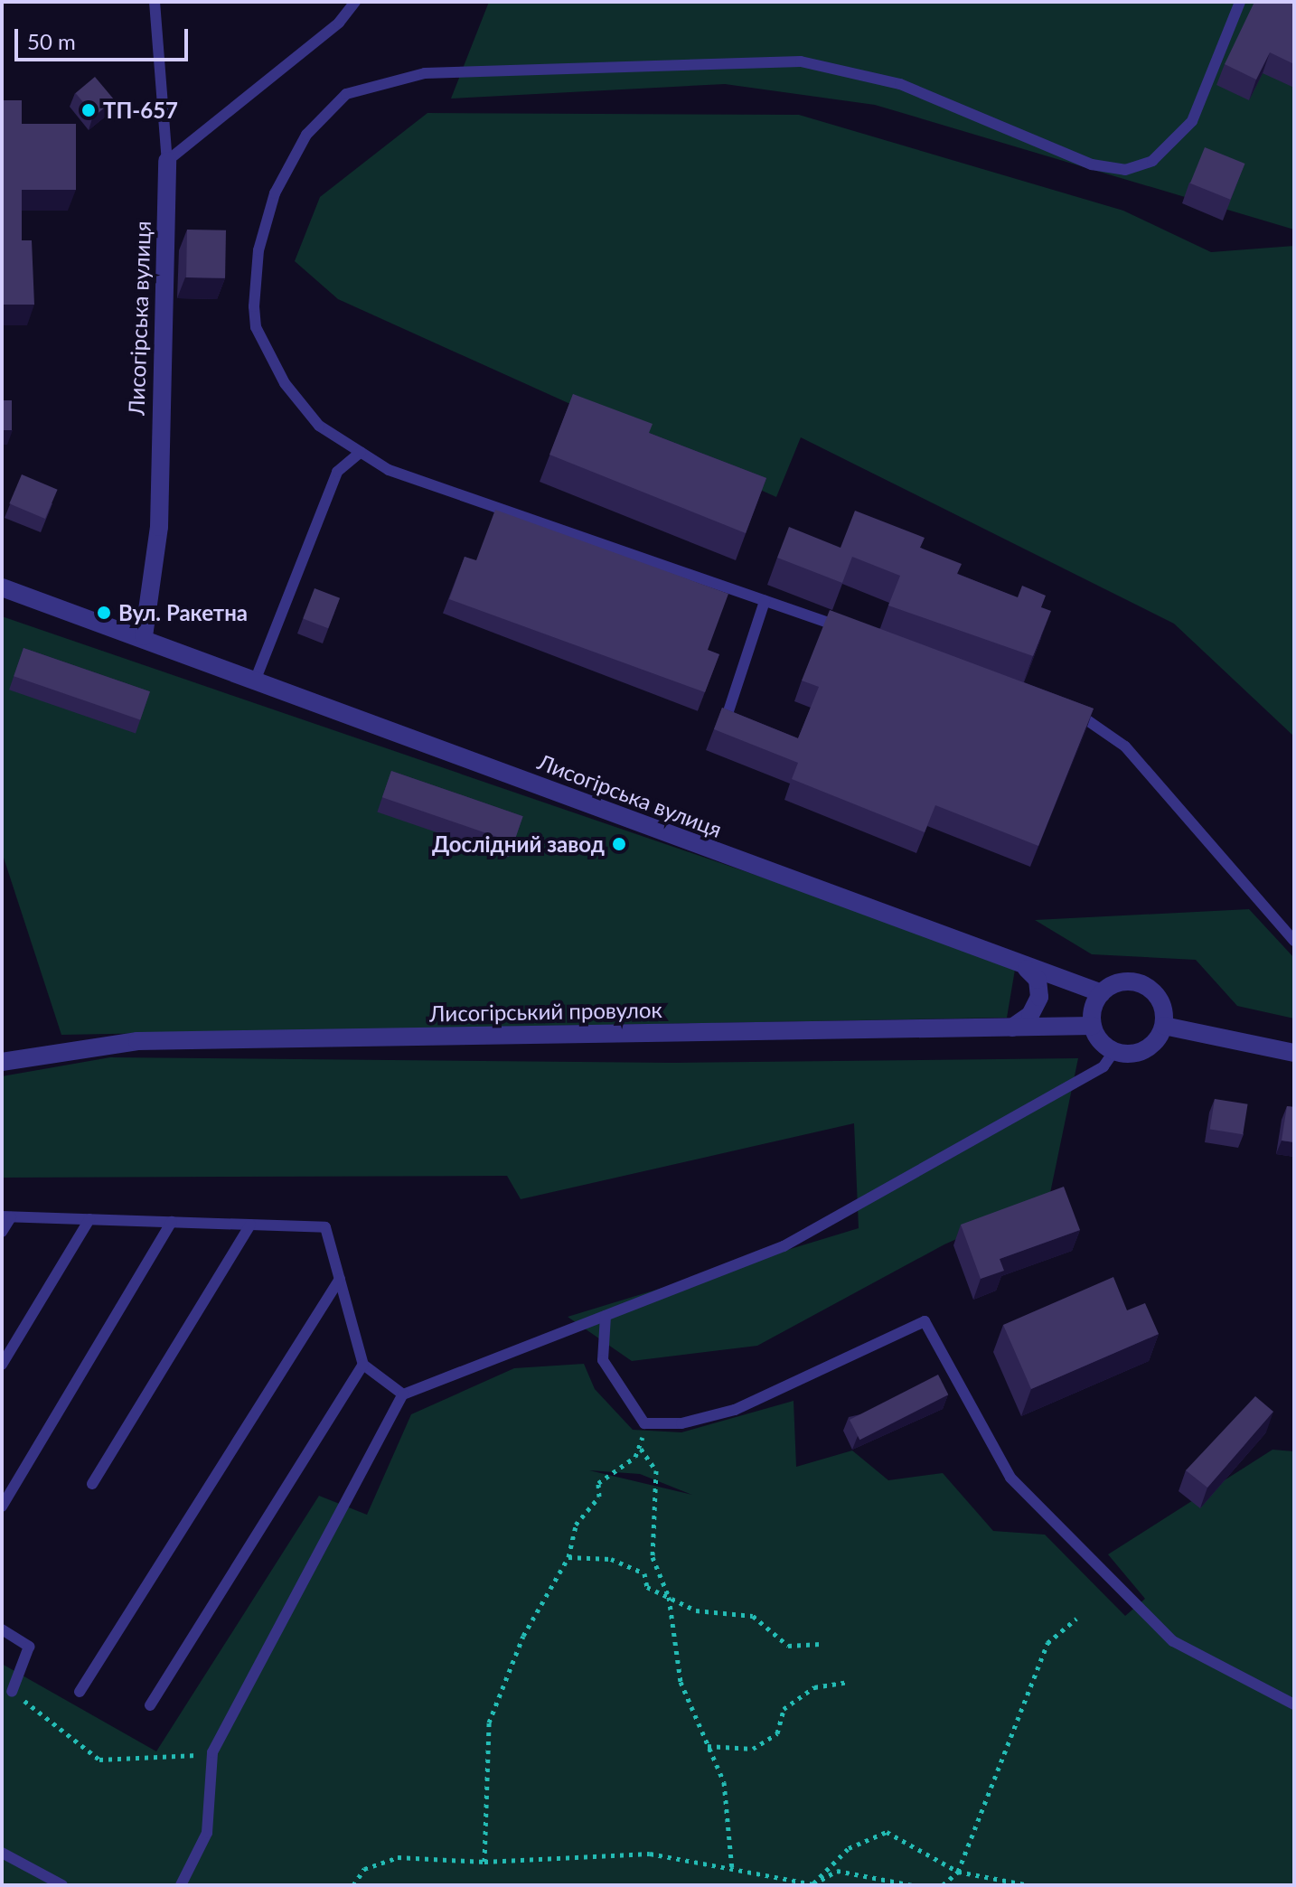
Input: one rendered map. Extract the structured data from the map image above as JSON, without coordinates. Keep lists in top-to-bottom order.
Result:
{
  "streets": {
    "street": ["Лисогірська вулиця", "Лисогірський провулок"]
  },
  "crossings": [
    ["Лисогірська вулиця", "Лисогірський провулок"]
  ],
  "places": ["ТП-657", "Вул. Ракетна", "Дослідний завод"],
  "scale_bar": "50 m"
}
